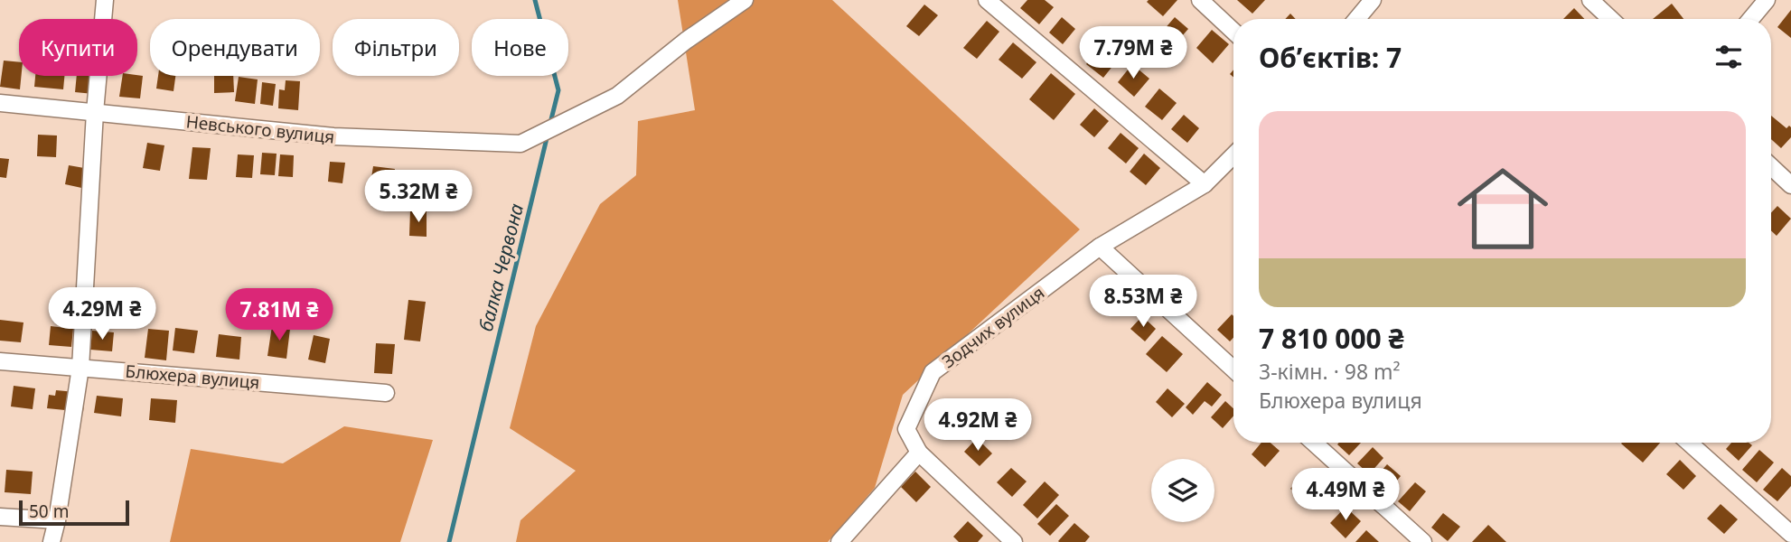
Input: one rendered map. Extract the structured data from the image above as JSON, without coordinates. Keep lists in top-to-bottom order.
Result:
{
  "streets": {
    "street": ["Невського вулиця", "Зодчих вулиця", "Блюхера вулиця"]
  },
  "water": ["балка Червона"],
  "scale_bar": "50 m",
  "page": {
    "chip": [
      "Купити",
      "Орендувати",
      "Фільтри",
      "Нове"
    ],
    "heading": "Об’єктів: 7",
    "price": [
      "7.79M ₴",
      "5.32M ₴",
      "8.53M ₴",
      "4.29M ₴",
      "7.81M ₴",
      "4.92M ₴",
      "4.49M ₴"
    ],
    "list": [
      {
        "name": "7 810 000 ₴",
        "note": "3-кімн. · 98 m² · Блюхера вулиця"
      }
    ],
    "scale": "50 m"
  }
}
